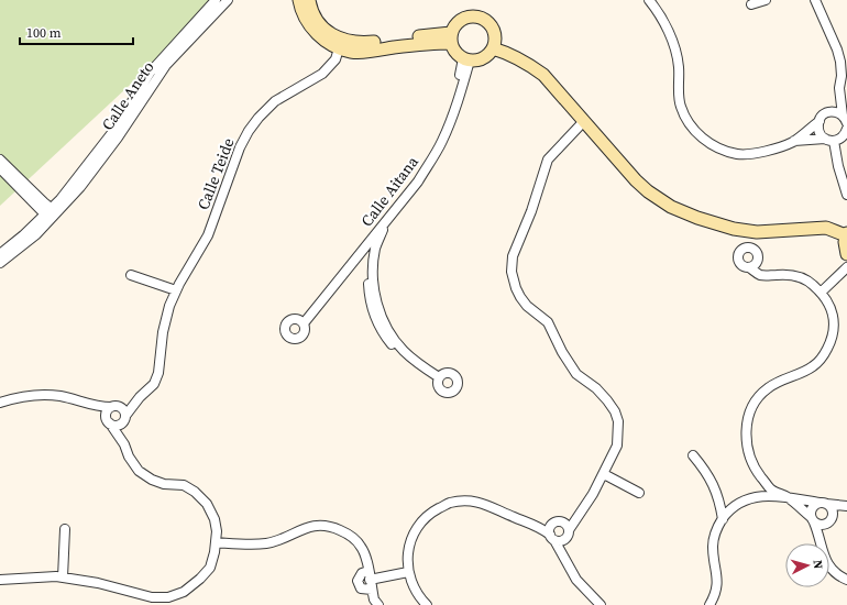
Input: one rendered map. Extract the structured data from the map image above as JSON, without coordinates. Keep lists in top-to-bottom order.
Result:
{
  "streets": {
    "street": ["Calle Aneto", "Calle Teide", "Calle Aitana"]
  },
  "scale_bar": "100 m",
  "north": "right"
}
